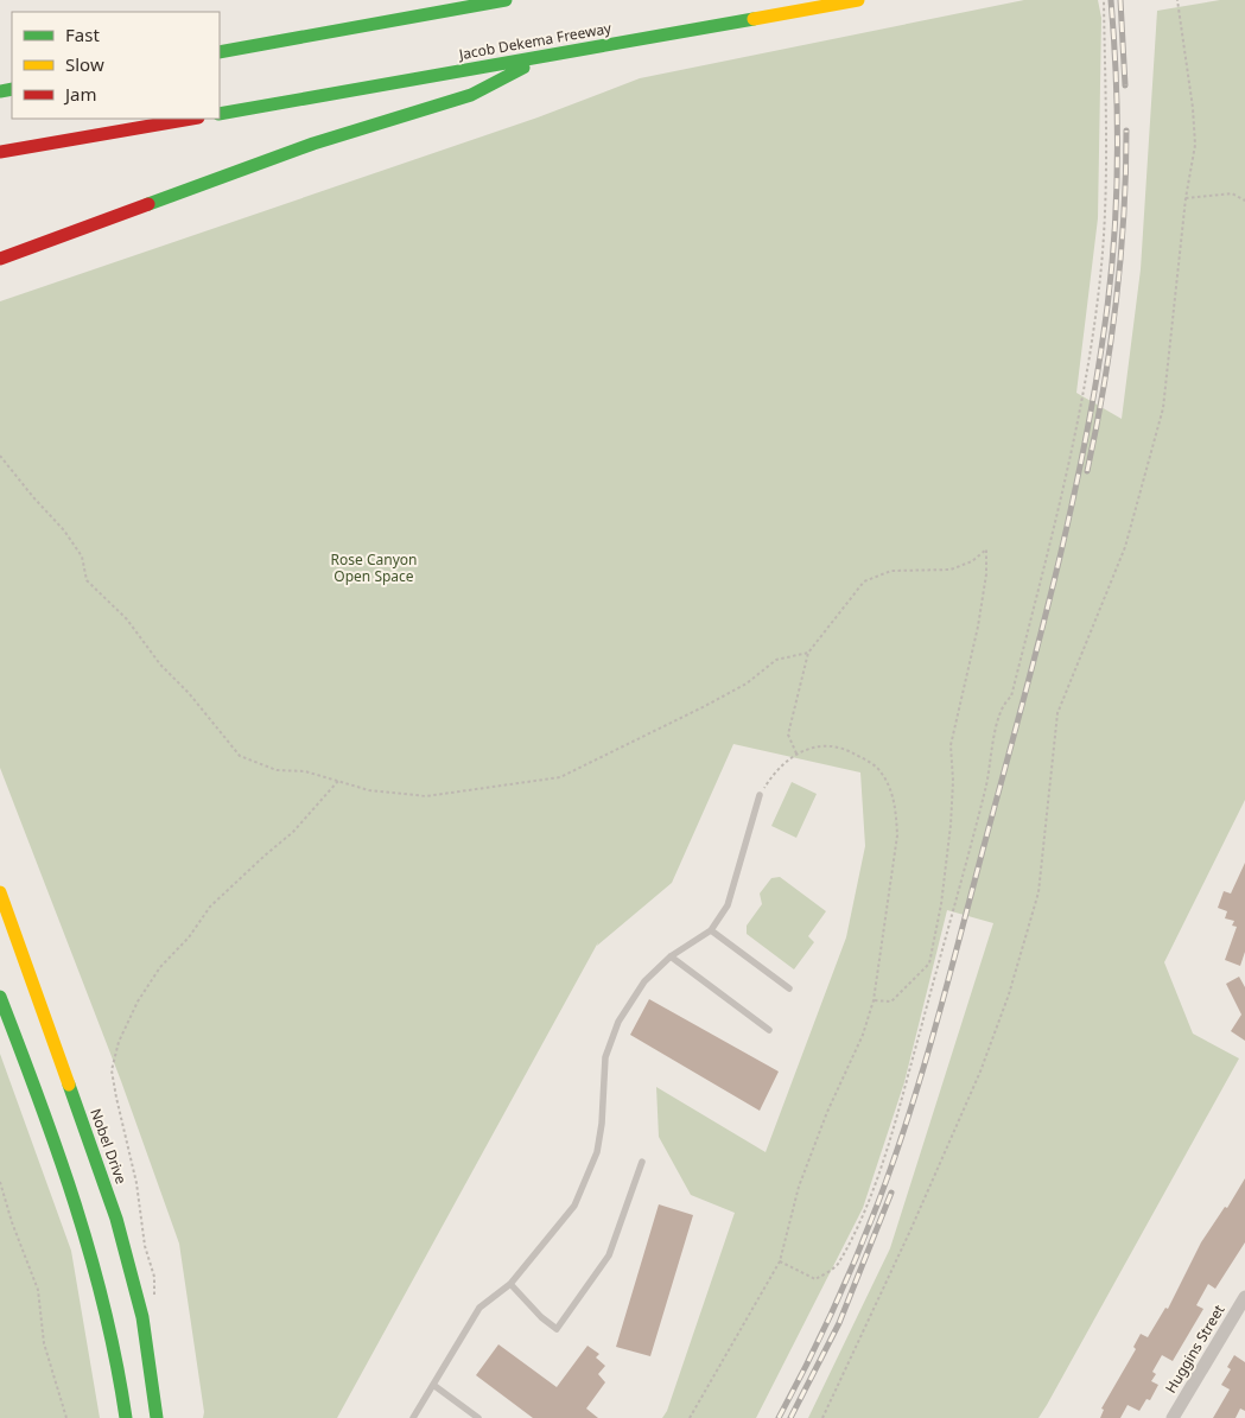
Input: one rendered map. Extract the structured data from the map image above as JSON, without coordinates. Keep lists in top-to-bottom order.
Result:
{
  "streets": {
    "main road": ["Jacob Dekema Freeway", "Nobel Drive"],
    "street": ["Huggins Street"]
  },
  "parks": ["Rose Canyon Open Space"],
  "legend": ["Fast", "Slow", "Jam"]
}
